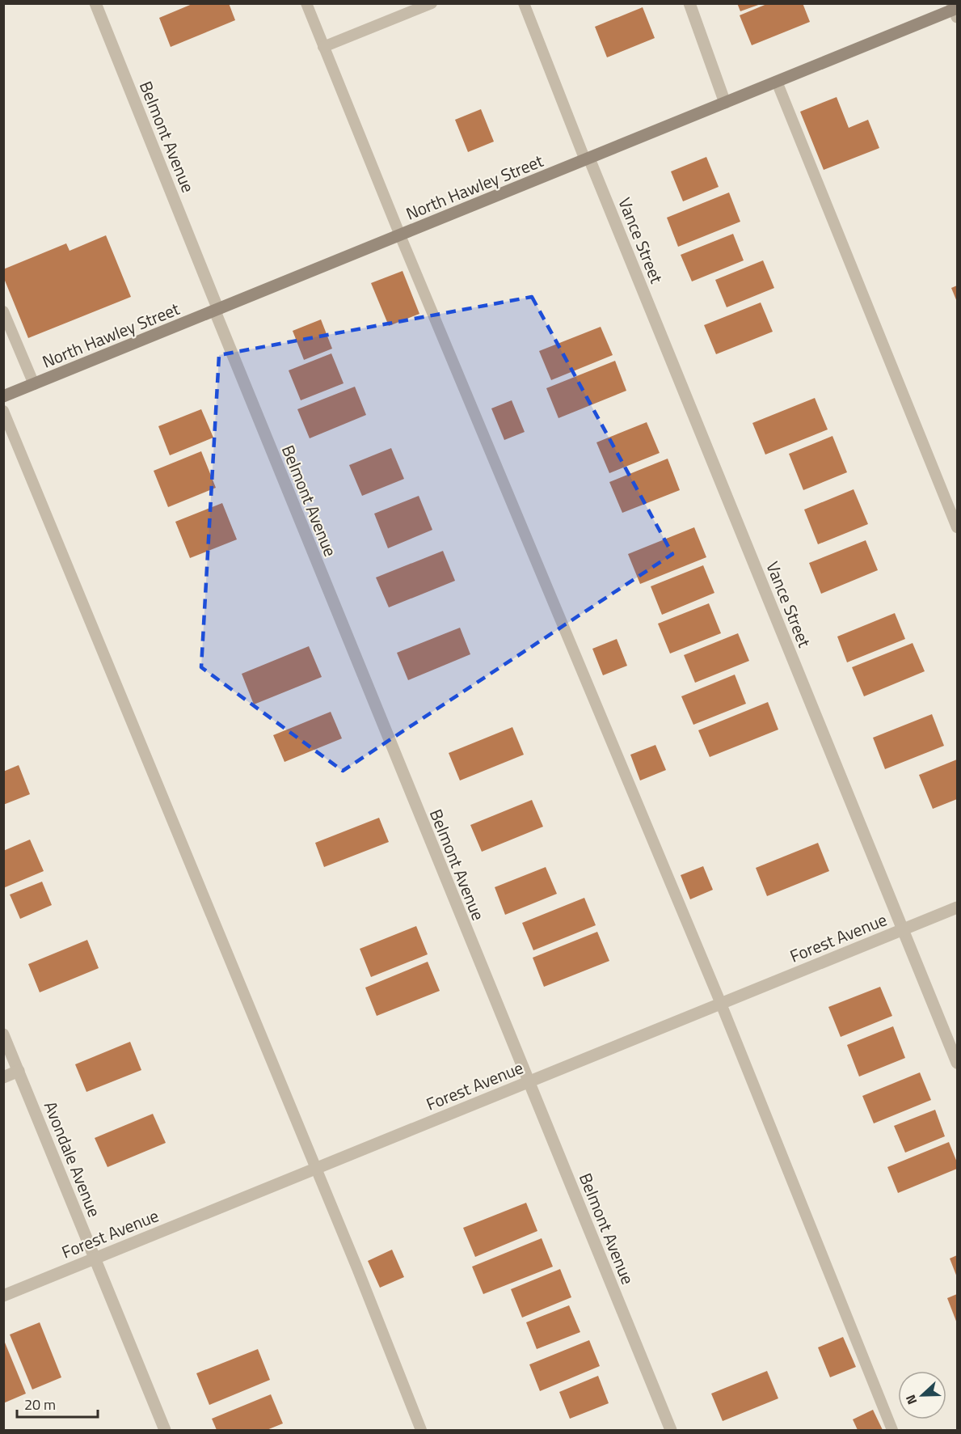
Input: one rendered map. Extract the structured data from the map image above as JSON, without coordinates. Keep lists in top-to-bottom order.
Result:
{
  "streets": {
    "street": [
      "Belmont Avenue",
      "North Hawley Street",
      "Vance Street",
      "Forest Avenue",
      "Avondale Avenue"
    ]
  },
  "crossings": [
    ["Belmont Avenue", "North Hawley Street"],
    ["Belmont Avenue", "Forest Avenue"],
    ["North Hawley Street", "Vance Street"],
    ["Vance Street", "Forest Avenue"],
    ["Forest Avenue", "Avondale Avenue"]
  ],
  "scale_bar": "20 m",
  "north": "left"
}
